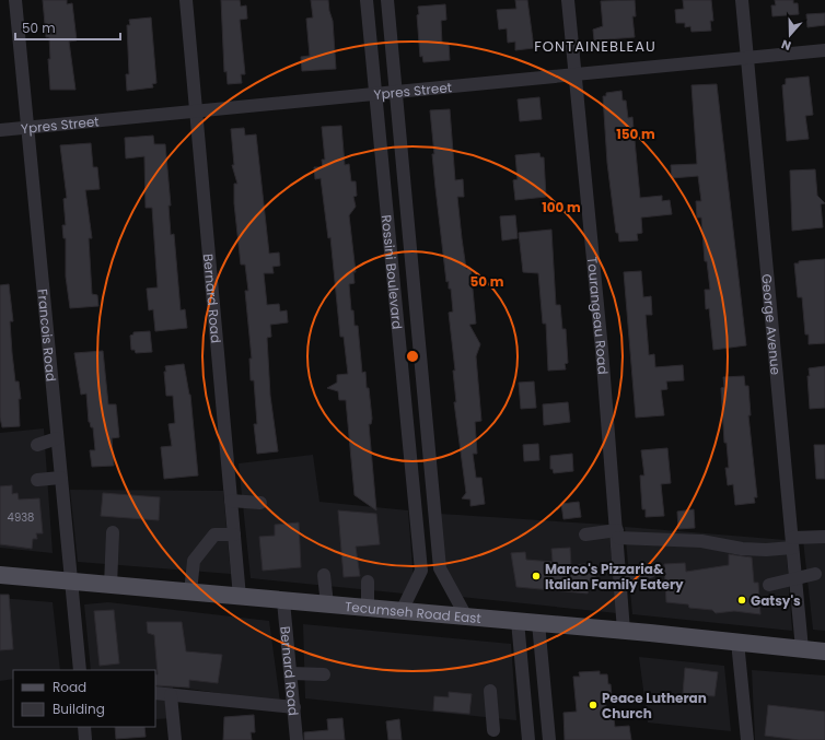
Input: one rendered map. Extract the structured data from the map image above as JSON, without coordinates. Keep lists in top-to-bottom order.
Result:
{
  "streets": {
    "main road": ["Tecumseh Road East"],
    "street": [
      "Ypres Street",
      "Rossini Boulevard",
      "Bernard Road",
      "Tourangeau Road",
      "George Avenue",
      "Francois Road"
    ]
  },
  "crossings": [
    ["Ypres Street", "Rossini Boulevard"],
    ["Ypres Street", "Bernard Road"],
    ["Ypres Street", "Tourangeau Road"],
    ["Ypres Street", "George Avenue"],
    ["Ypres Street", "Francois Road"],
    ["Rossini Boulevard", "Tecumseh Road East"],
    ["Bernard Road", "Tecumseh Road East"],
    ["Tourangeau Road", "Tecumseh Road East"],
    ["George Avenue", "Tecumseh Road East"],
    ["Francois Road", "Tecumseh Road East"]
  ],
  "districts": ["FONTAINEBLEAU"],
  "places": ["Marco's Pizzaria& Italian Family Eatery", "Gatsy's", "Peace Lutheran Church"],
  "house_numbers": ["4938"],
  "legend": ["Road", "Building"],
  "scale_bar": "50 m",
  "north": "bottom",
  "rings": ["150 m", "100 m", "50 m"]
}
